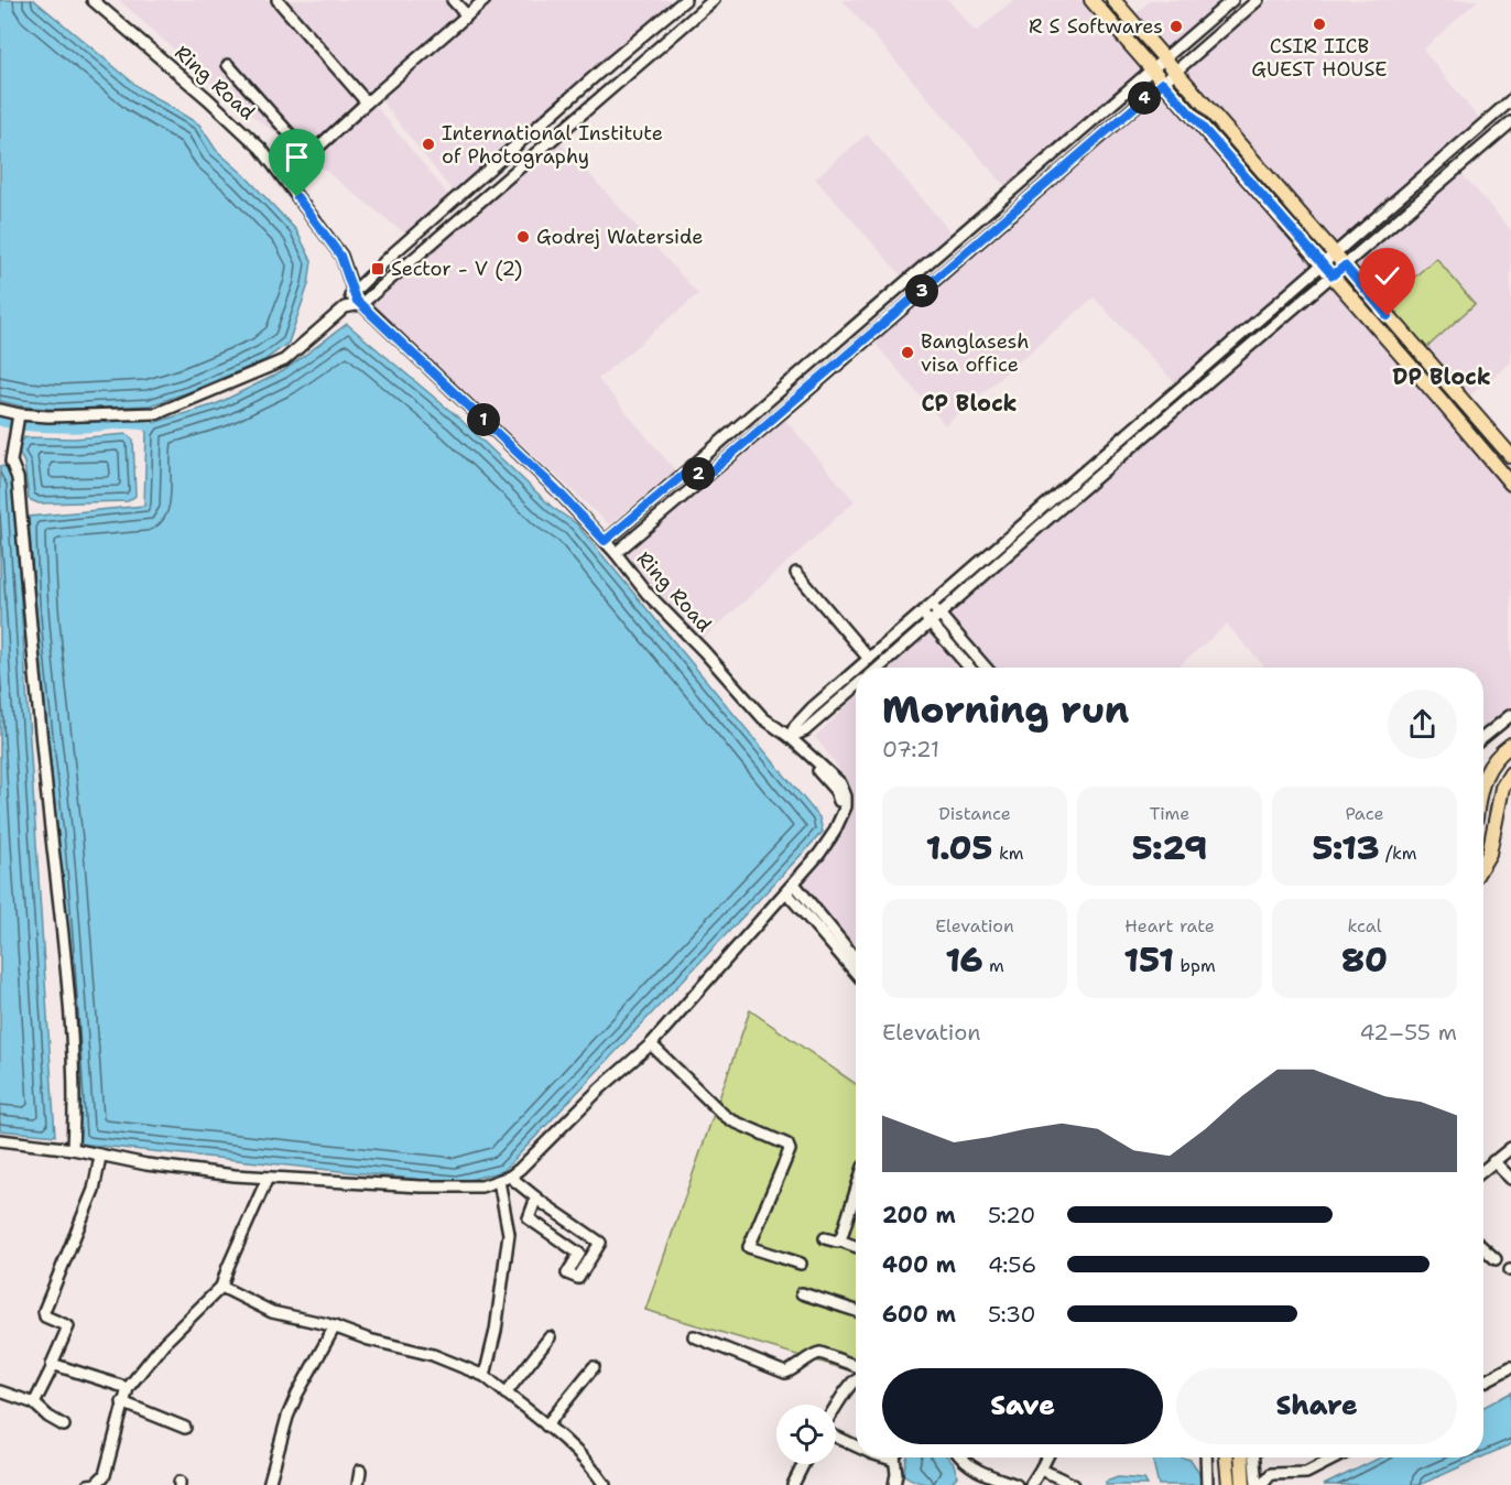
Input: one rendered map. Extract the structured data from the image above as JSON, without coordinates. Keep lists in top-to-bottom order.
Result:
{
  "streets": {
    "street": ["Ring Road"]
  },
  "districts": ["DP Block", "CP Block"],
  "places": {
    "other": [
      "CSIR IICB GUEST HOUSE",
      "R S Softwares",
      "International Institute of Photography",
      "Godrej Waterside",
      "Banglasesh visa office"
    ],
    "transit": ["Sector - V (2)"]
  },
  "page": {
    "pins": [
      "4",
      "3",
      "1",
      "2"
    ],
    "heading": ["Morning run", "07:21"],
    "stats": [
      ["Distance", "1.05 km"],
      ["Time", "5:29"],
      ["Pace", "5:13 /km"],
      ["Elevation", "16 m"],
      ["Heart rate", "151 bpm"],
      ["kcal", "80"]
    ],
    "chart": ["Elevation", "42–55 m"],
    "list": [
      {
        "name": "200 m",
        "note": "5:20"
      },
      {
        "name": "400 m",
        "note": "4:56"
      },
      {
        "name": "600 m",
        "note": "5:30"
      }
    ],
    "buttons": ["Save", "Share"]
  }
}
